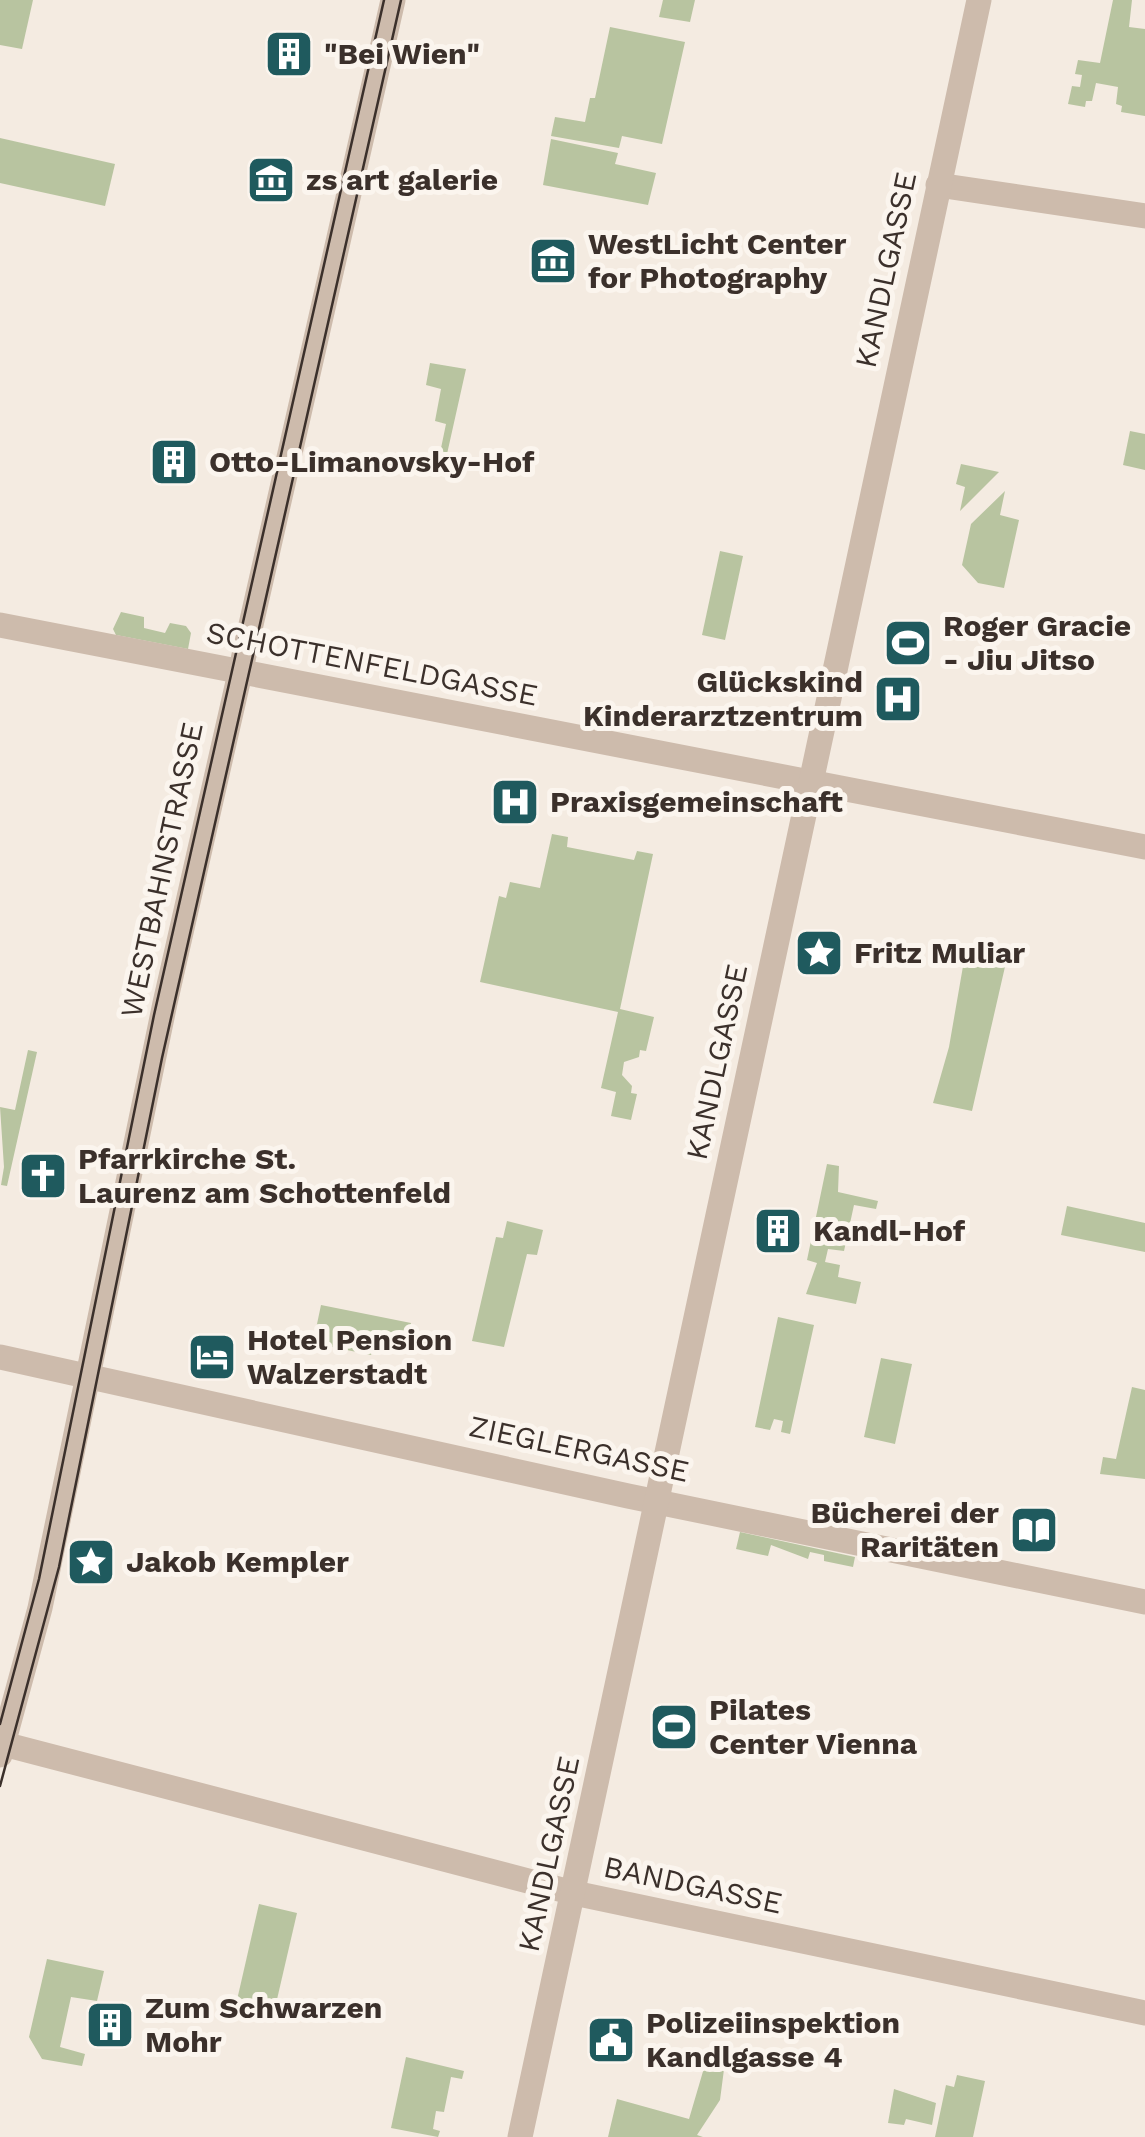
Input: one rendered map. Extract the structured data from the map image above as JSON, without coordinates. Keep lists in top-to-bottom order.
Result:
{
  "streets": {
    "street": [
      "KANDLGASSE",
      "SCHOTTENFELDGASSE",
      "WESTBAHNSTRASSE",
      "ZIEGLERGASSE",
      "BANDGASSE"
    ]
  },
  "crossings": [
    ["KANDLGASSE", "SCHOTTENFELDGASSE"],
    ["KANDLGASSE", "ZIEGLERGASSE"],
    ["KANDLGASSE", "BANDGASSE"],
    ["SCHOTTENFELDGASSE", "WESTBAHNSTRASSE"],
    ["WESTBAHNSTRASSE", "ZIEGLERGASSE"],
    ["WESTBAHNSTRASSE", "BANDGASSE"]
  ],
  "places": {
    "building": [
      "\"Bei Wien\"",
      "Otto-Limanovsky-Hof",
      "Kandl-Hof",
      "Zum Schwarzen Mohr"
    ],
    "museum": ["zs art galerie", "WestLicht Center for Photography"],
    "sports": ["Roger Gracie - Jiu Jitso", "Pilates Center Vienna"],
    "hospital": ["Glückskind Kinderarztzentrum", "Praxisgemeinschaft"],
    "place": ["Fritz Muliar", "Jakob Kempler"],
    "church": ["Pfarrkirche St. Laurenz am Schottenfeld"],
    "hotel": ["Hotel Pension Walzerstadt"],
    "library": ["Bücherei der Raritäten"],
    "public building": ["Polizeiinspektion Kandlgasse 4"]
  }
}
